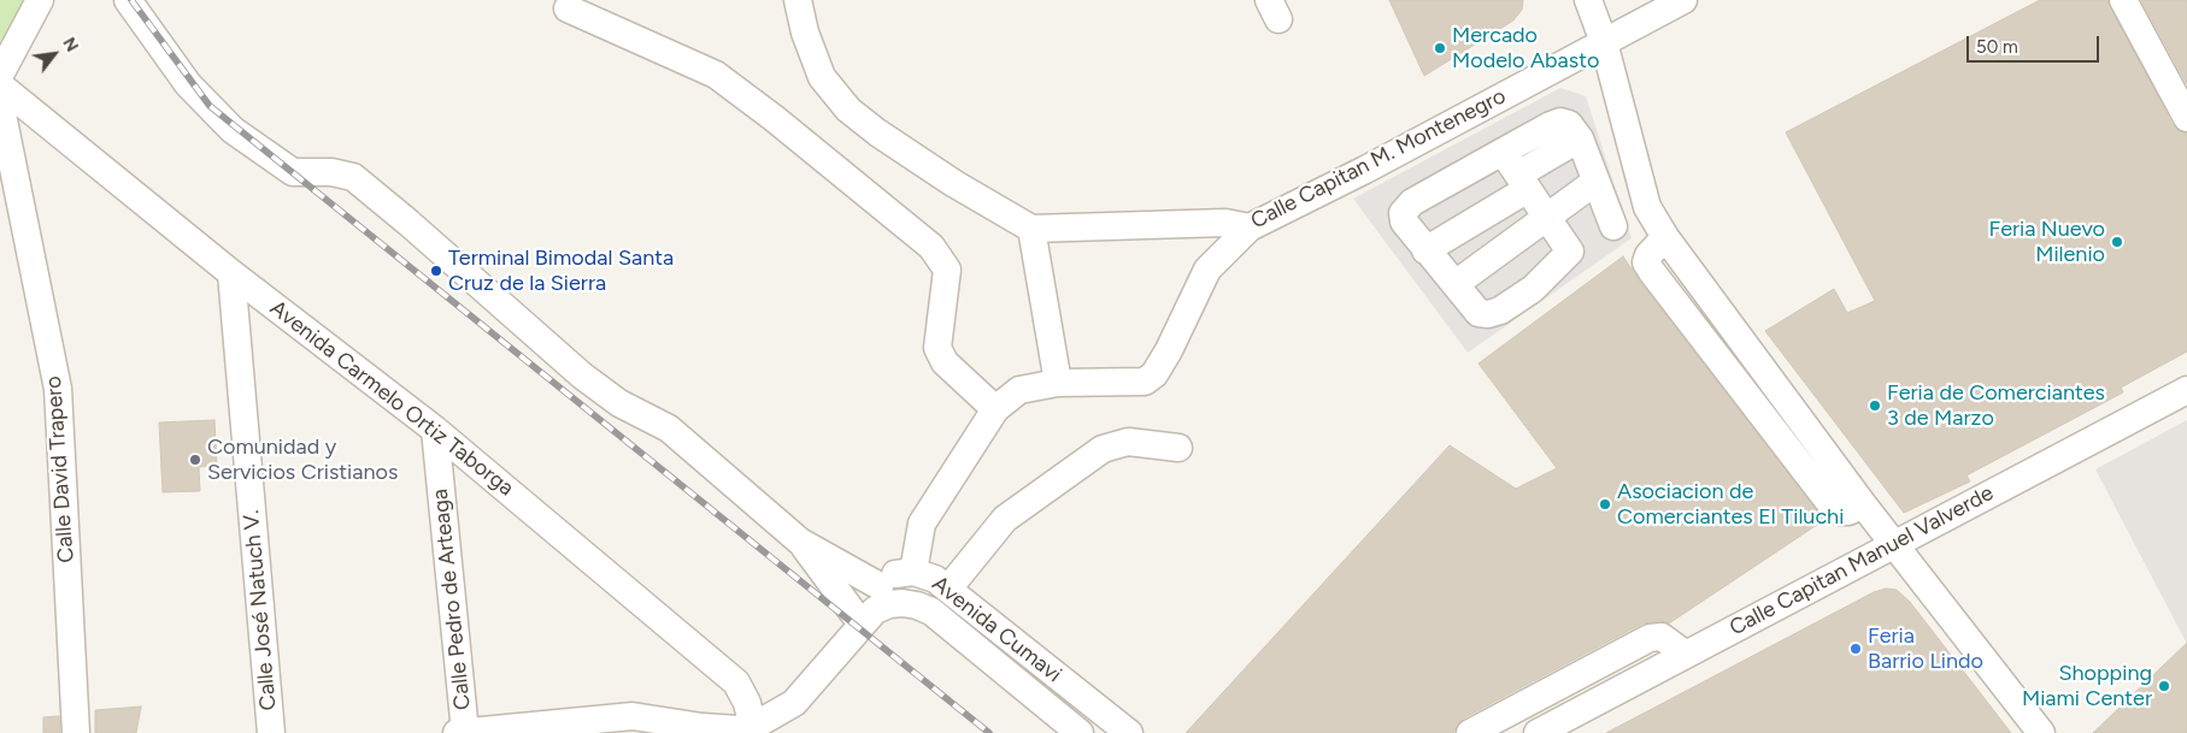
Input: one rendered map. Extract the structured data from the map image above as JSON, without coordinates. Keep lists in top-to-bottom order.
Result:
{
  "streets": {
    "street": [
      "Calle Capitan M. Montenegro",
      "Avenida Carmelo Ortiz Taborga",
      "Calle David Trapero",
      "Calle Capitan Manuel Valverde",
      "Calle Pedro de Arteaga",
      "Calle José Natuch V.",
      "Avenida Cumavi"
    ]
  },
  "crossings": [
    ["Avenida Carmelo Ortiz Taborga", "Calle Pedro de Arteaga"],
    ["Avenida Carmelo Ortiz Taborga", "Calle José Natuch V."],
    ["Avenida Carmelo Ortiz Taborga", "Avenida Cumavi"]
  ],
  "places": [
    "Mercado Modelo Abasto",
    "Feria Nuevo Milenio",
    "Terminal Bimodal Santa Cruz de la Sierra",
    "Feria de Comerciantes 3 de Marzo",
    "Comunidad y Servicios Cristianos",
    "Asociacion de Comerciantes El Tiluchi",
    "Feria Barrio Lindo",
    "Shopping Miami Center"
  ],
  "scale_bar": "50 m",
  "north": "top right"
}
